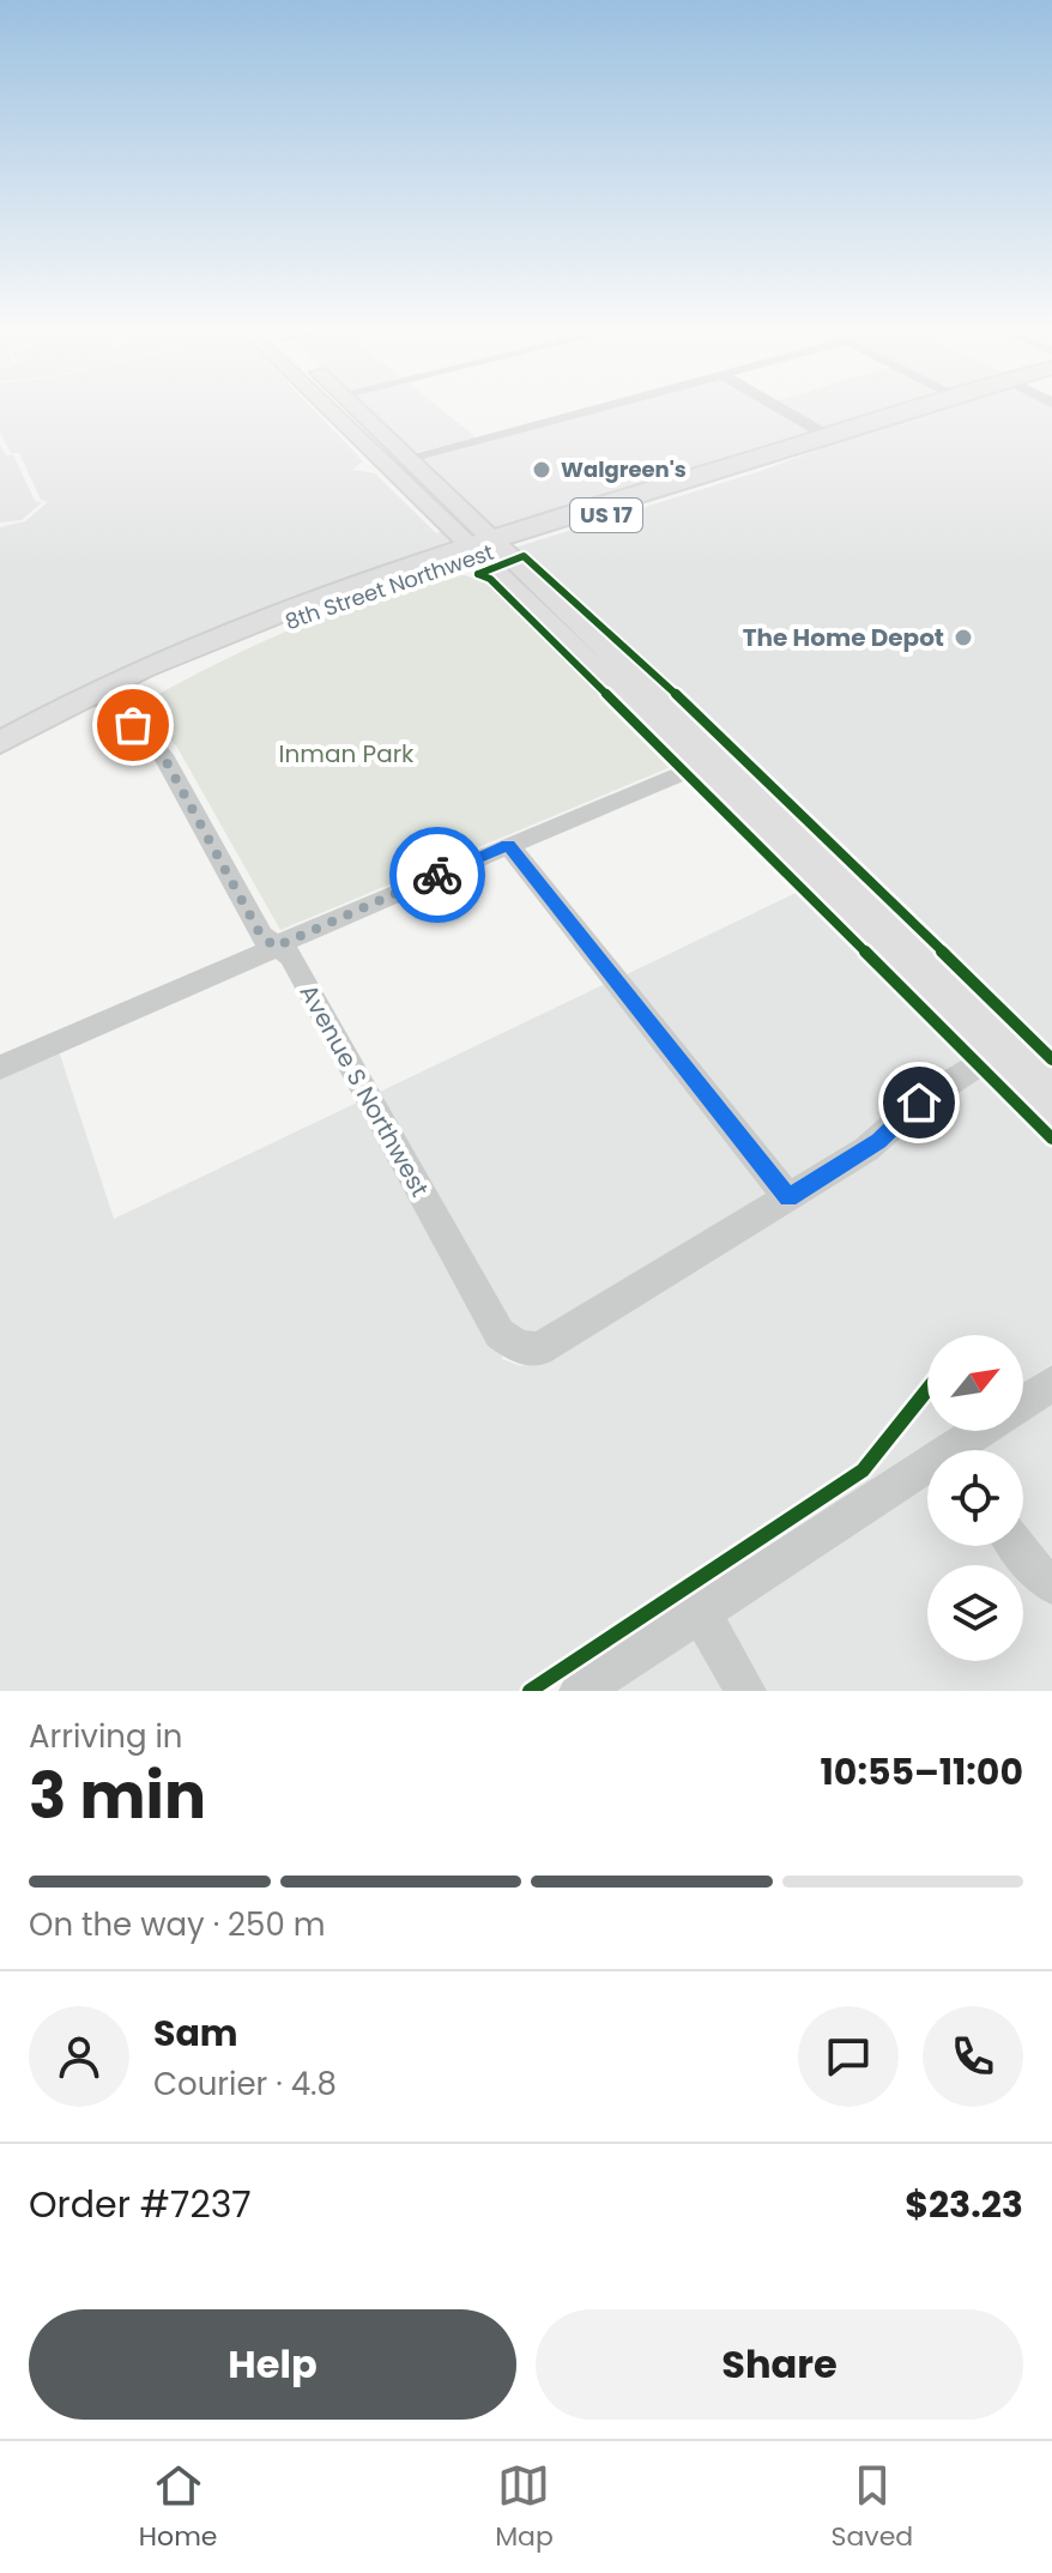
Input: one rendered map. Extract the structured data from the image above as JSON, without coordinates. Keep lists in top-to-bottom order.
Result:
{
  "streets": {
    "highway": ["US 17", "8th Street Northwest"],
    "street": ["Avenue S Northwest"]
  },
  "crossings": [
    ["8th Street Northwest", "Avenue S Northwest"]
  ],
  "parks": ["Inman Park"],
  "places": ["Walgreen's", "The Home Depot"],
  "north": "top right",
  "page": {
    "heading": ["3 min", "Arriving in", "10:55–11:00"],
    "panel": [
      "Sam",
      "Courier · 4.8",
      "Order #7237",
      "$23.23"
    ],
    "bar": "On the way · 250 m",
    "buttons": ["Help", "Share"],
    "tabs": ["Home", "Map", "Saved"]
  }
}
